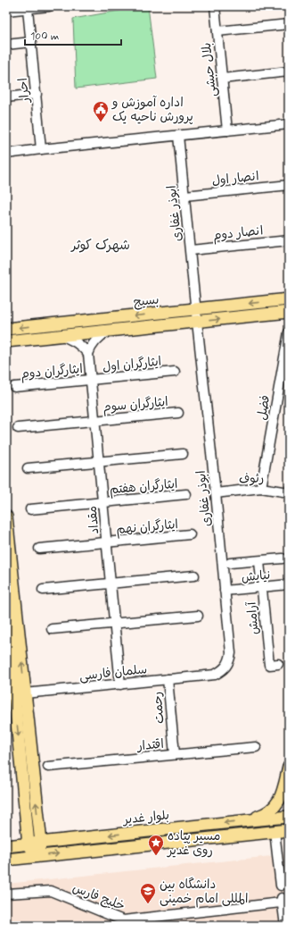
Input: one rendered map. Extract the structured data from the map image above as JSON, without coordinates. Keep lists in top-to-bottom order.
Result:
{
  "streets": {
    "main road": ["بسیج", "بلوار غدیر"],
    "street": [
      "بلال حبشی",
      "احرار",
      "انصار اول",
      "ابوذر غفاری",
      "انصار دوم",
      "ایثارگران اول",
      "ایثارگران دوم",
      "ایثارگران سوم",
      "فضل",
      "رئوف",
      "ایثارگران هفتم",
      "مقداد",
      "ایثارگران نهم",
      "نیایش",
      "آرامش",
      "سلمان فارسی",
      "رحمت",
      "اقتدار",
      "خلیج فارس"
    ]
  },
  "crossings": [
    ["انصار اول", "ابوذر غفاری"],
    ["ابوذر غفاری", "انصار دوم"],
    ["ابوذر غفاری", "بسیج"],
    ["ابوذر غفاری", "رئوف"],
    ["ابوذر غفاری", "نیایش"],
    ["ابوذر غفاری", "سلمان فارسی"],
    ["ایثارگران اول", "ایثارگران دوم"],
    ["ایثارگران اول", "مقداد"],
    ["ایثارگران دوم", "مقداد"],
    ["ایثارگران سوم", "مقداد"],
    ["فضل", "رئوف"],
    ["ایثارگران هفتم", "مقداد"],
    ["مقداد", "ایثارگران نهم"],
    ["مقداد", "سلمان فارسی"],
    ["نیایش", "آرامش"],
    ["سلمان فارسی", "رحمت"],
    ["رحمت", "اقتدار"]
  ],
  "districts": ["شهرک کوثر"],
  "places": {
    "public building": ["اداره آموزش و پرورش ناحیه یک"],
    "place": ["مسیر پیاده روی غدیر"],
    "school or university": ["دانشگاه بین المللی امام خمینی"]
  },
  "scale_bar": "100 m"
}
